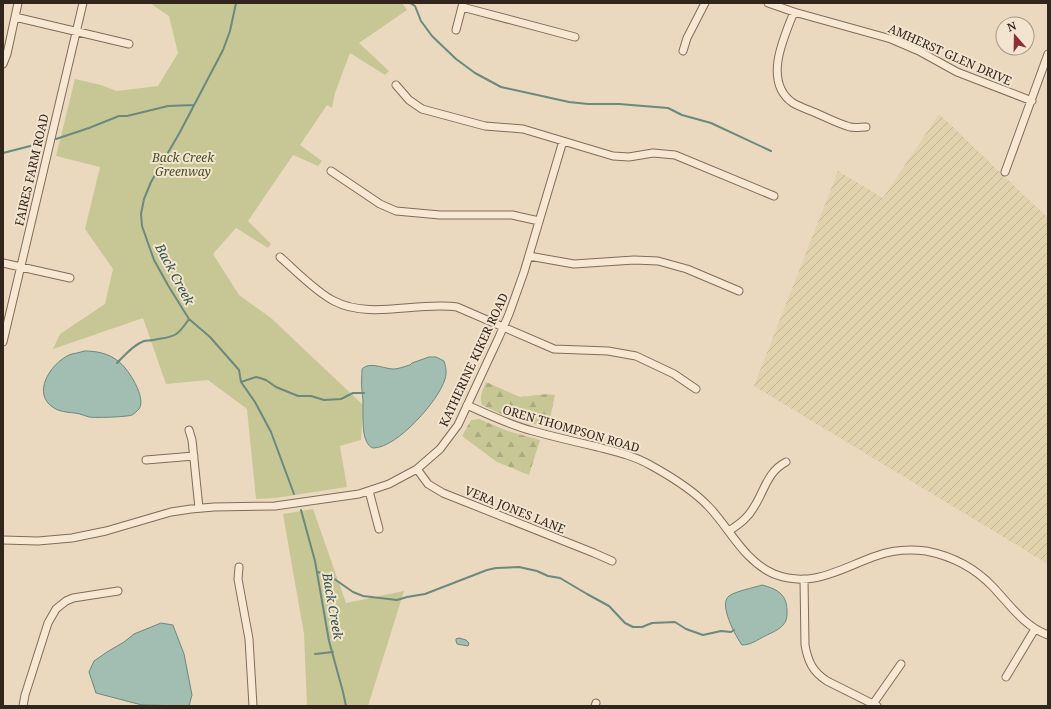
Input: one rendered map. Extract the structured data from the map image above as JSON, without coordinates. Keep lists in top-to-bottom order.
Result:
{
  "streets": {
    "street": [
      "AMHERST GLEN DRIVE",
      "FAIRES FARM ROAD",
      "KATHERINE KIKER ROAD",
      "OREN THOMPSON ROAD",
      "VERA JONES LANE"
    ]
  },
  "crossings": [
    ["KATHERINE KIKER ROAD", "OREN THOMPSON ROAD"],
    ["KATHERINE KIKER ROAD", "VERA JONES LANE"]
  ],
  "water": ["Back Creek"],
  "parks": ["Back Creek Greenway"],
  "north": "top"
}
